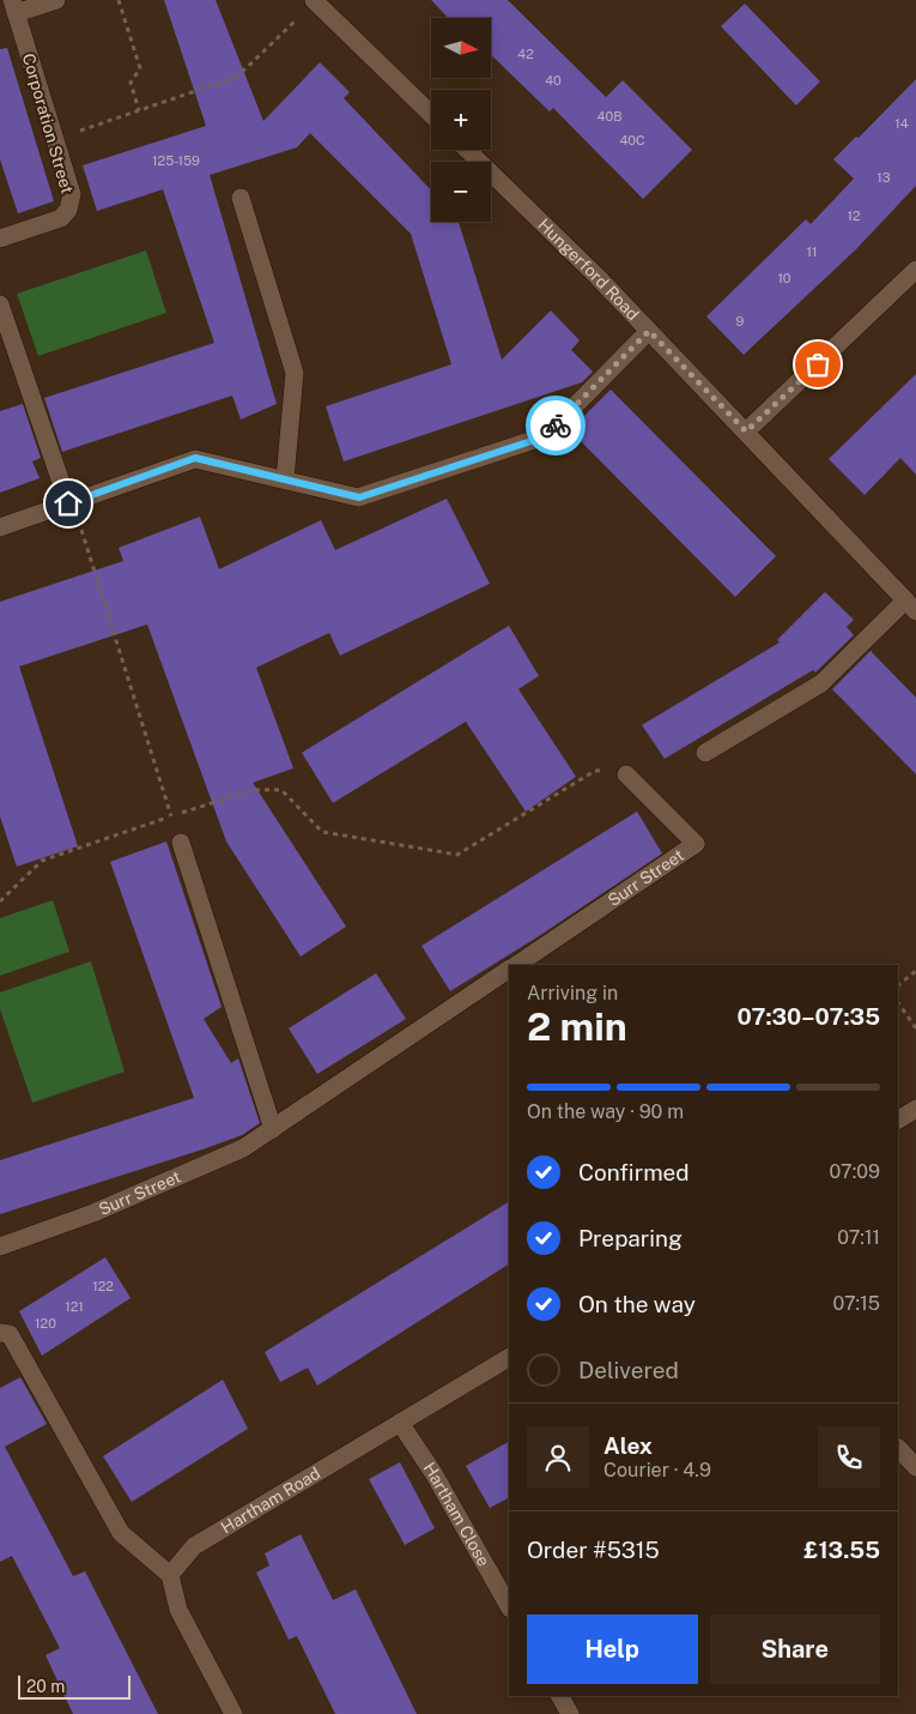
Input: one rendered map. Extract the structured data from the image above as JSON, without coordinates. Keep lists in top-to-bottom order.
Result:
{
  "streets": {
    "street": [
      "Corporation Street",
      "Hungerford Road",
      "Surr Street",
      "Hartham Road",
      "Hartham Close"
    ]
  },
  "crossings": [
    ["Hartham Road", "Hartham Close"]
  ],
  "house_numbers": [
    "42",
    "40",
    "40B",
    "14",
    "40C",
    "125-159",
    "13",
    "12",
    "11",
    "10",
    "9",
    "122",
    "121",
    "120"
  ],
  "scale_bar": "20 m",
  "north": "right",
  "page": {
    "map_buttons": ["+", "−"],
    "heading": ["2 min", "Arriving in", "07:30–07:35"],
    "panel": [
      "Alex",
      "Courier · 4.9",
      "Order #5315",
      "£13.55"
    ],
    "bar": "On the way · 90 m",
    "list": [
      ["Confirmed", "07:09"],
      ["Preparing", "07:11"],
      ["On the way", "07:15"],
      "Delivered"
    ],
    "buttons": ["Help", "Share"],
    "scale": "20 m"
  }
}
